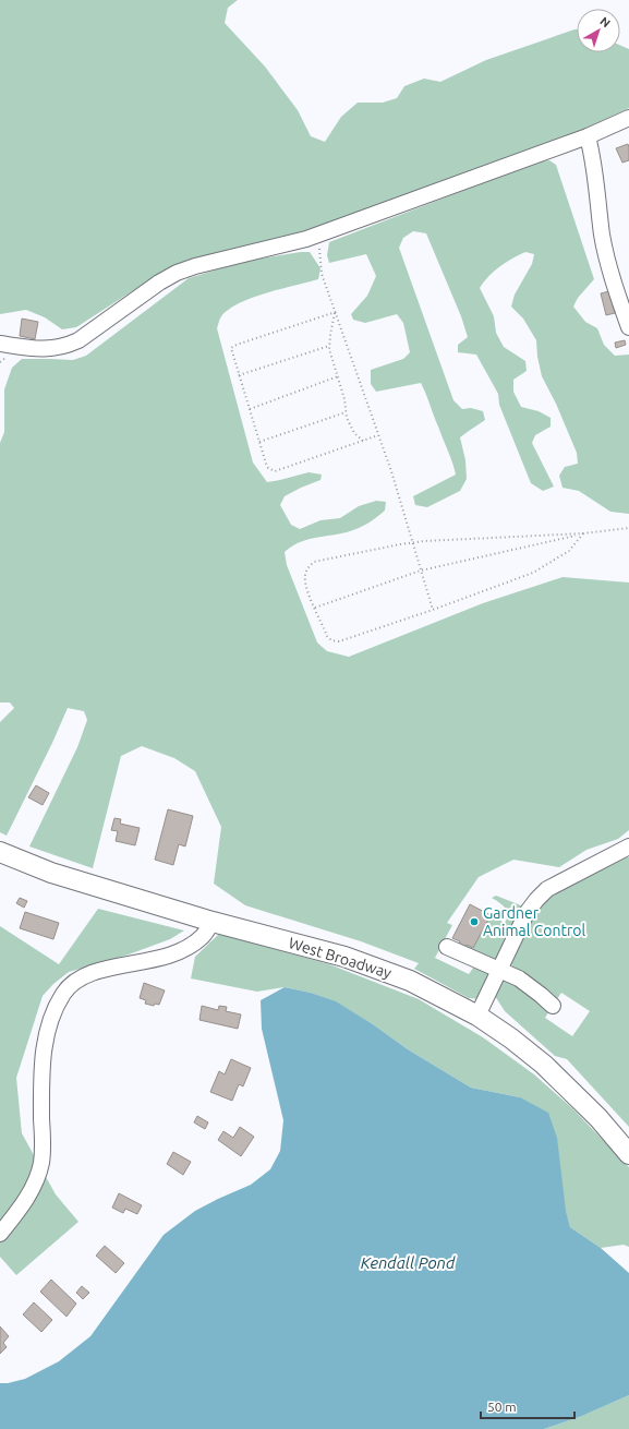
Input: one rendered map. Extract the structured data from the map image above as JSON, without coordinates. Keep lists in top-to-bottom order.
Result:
{
  "streets": {
    "main road": ["West Broadway"]
  },
  "water": ["Kendall Pond"],
  "places": ["Gardner Animal Control"],
  "scale_bar": "50 m",
  "north": "top right"
}
